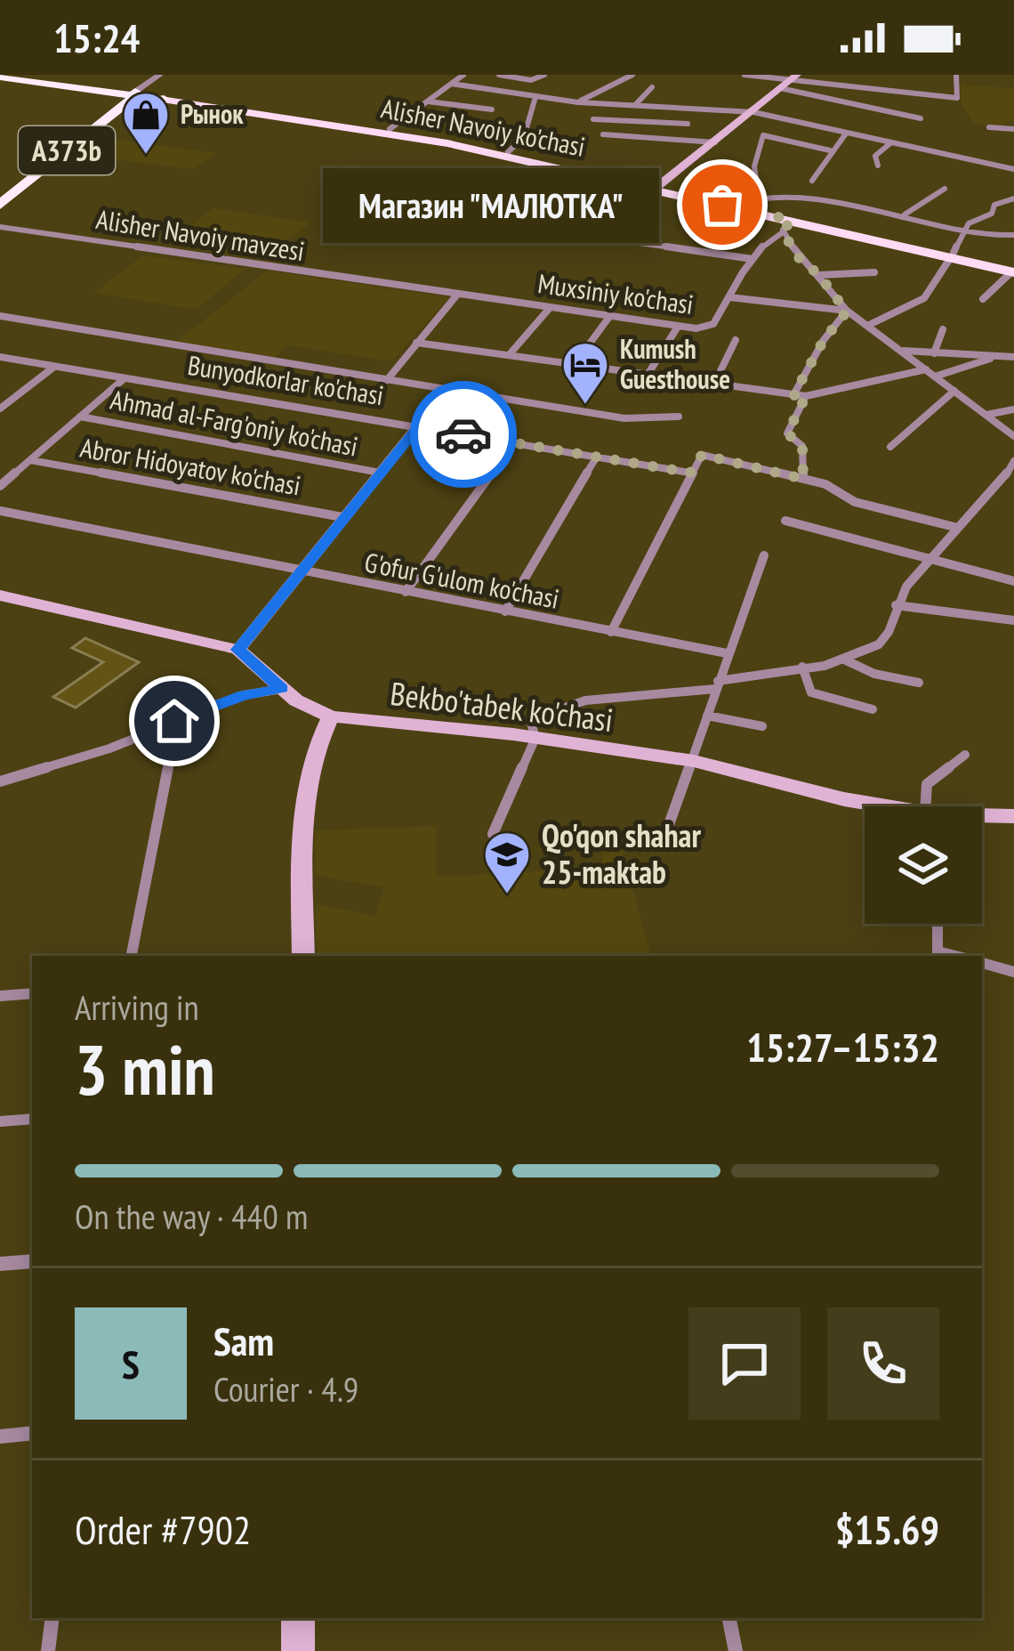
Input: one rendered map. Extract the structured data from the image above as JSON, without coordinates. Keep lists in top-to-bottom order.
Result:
{
  "streets": {
    "highway": ["Alisher Navoiy ko'chasi", "A373b"],
    "main road": ["Bekbo'tabek ko'chasi"],
    "street": [
      "Alisher Navoiy mavzesi",
      "Muxsiniy ko'chasi",
      "Bunyodkorlar ko'chasi",
      "Ahmad al-Farg'oniy ko'chasi",
      "Abror Hidoyatov ko'chasi",
      "G'ofur G'ulom ko'chasi"
    ]
  },
  "crossings": [
    ["Alisher Navoiy ko'chasi", "A373b"],
    ["Alisher Navoiy ko'chasi", "Muxsiniy ko'chasi"],
    ["Alisher Navoiy mavzesi", "Muxsiniy ko'chasi"]
  ],
  "places": {
    "shop": ["Рынок"],
    "other": ["Магазин \"МАЛЮТКА\""],
    "hotel": ["Kumush Guesthouse"],
    "school or university": ["Qo'qon shahar 25-maktab"]
  },
  "page": {
    "status": "15:24",
    "bubble": "Магазин \"МАЛЮТКА\"",
    "heading": ["3 min", "Arriving in", "15:27–15:32"],
    "panel": [
      "Sam",
      "Courier · 4.9",
      "Order #7902",
      "$15.69"
    ],
    "bar": "On the way · 440 m",
    "round": "S"
  }
}
